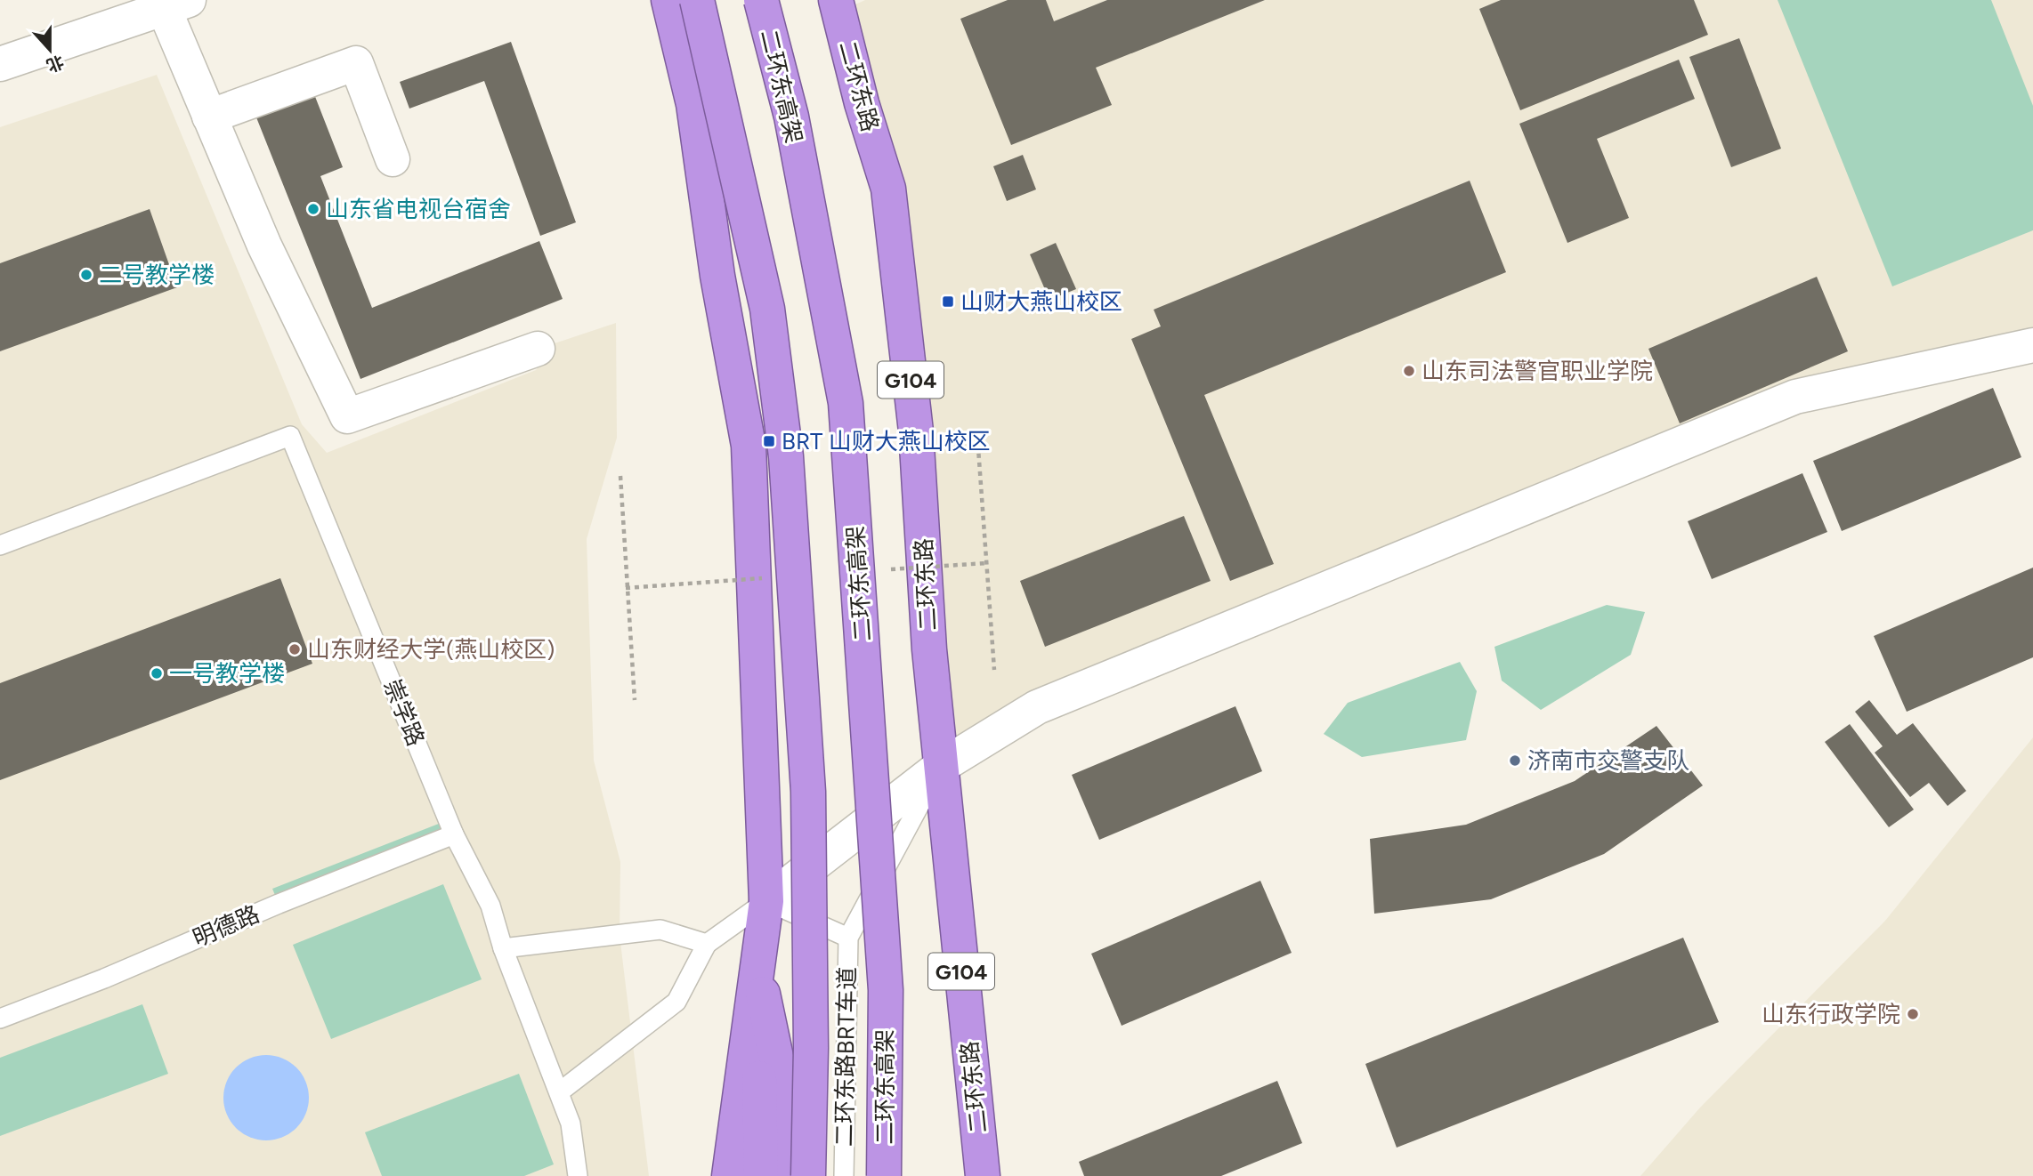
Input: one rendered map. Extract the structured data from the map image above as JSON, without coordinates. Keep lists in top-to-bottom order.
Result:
{
  "streets": {
    "highway": ["二环东高架", "二环东路", "G104"],
    "lane": ["崇学路", "明德路", "二环东路BRT车道"]
  },
  "crossings": [
    ["二环东路", "二环东路BRT车道"],
    ["崇学路", "明德路"]
  ],
  "places": {
    "other": [
      "山东省电视台宿舍",
      "二号教学楼",
      "山东司法警官职业学院",
      "山东财经大学(燕山校区)",
      "一号教学楼",
      "济南市交警支队",
      "山东行政学院"
    ],
    "transit": ["山财大燕山校区", "BRT 山财大燕山校区"]
  },
  "north": "bottom"
}
